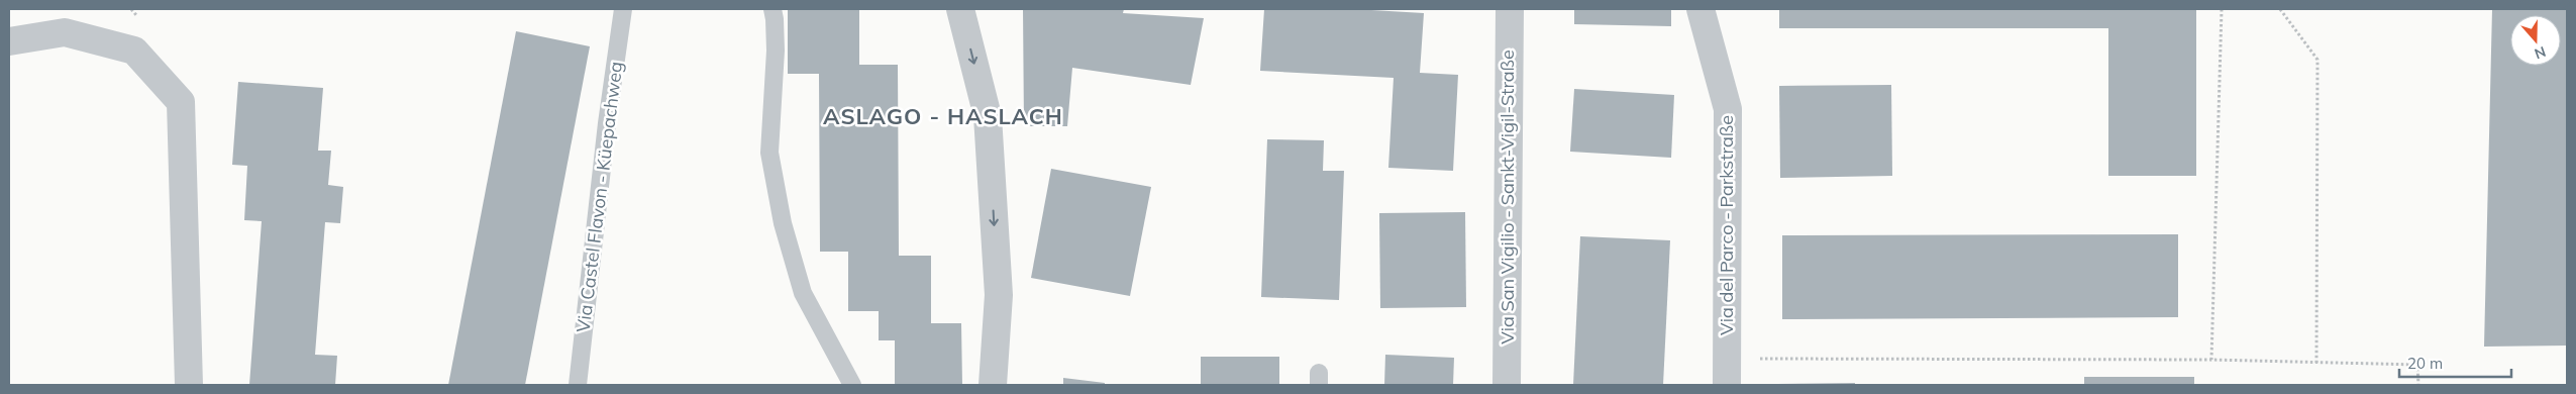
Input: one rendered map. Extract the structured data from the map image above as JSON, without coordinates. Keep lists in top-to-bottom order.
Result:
{
  "streets": {
    "street": ["Via San Vigilio - Sankt-Vigil-Straße", "Via del Parco - Parkstraße"],
    "lane": ["Via Castel Flavon - Küepachweg"]
  },
  "districts": ["ASLAGO - HASLACH"],
  "scale_bar": "20 m",
  "north": "bottom"
}
